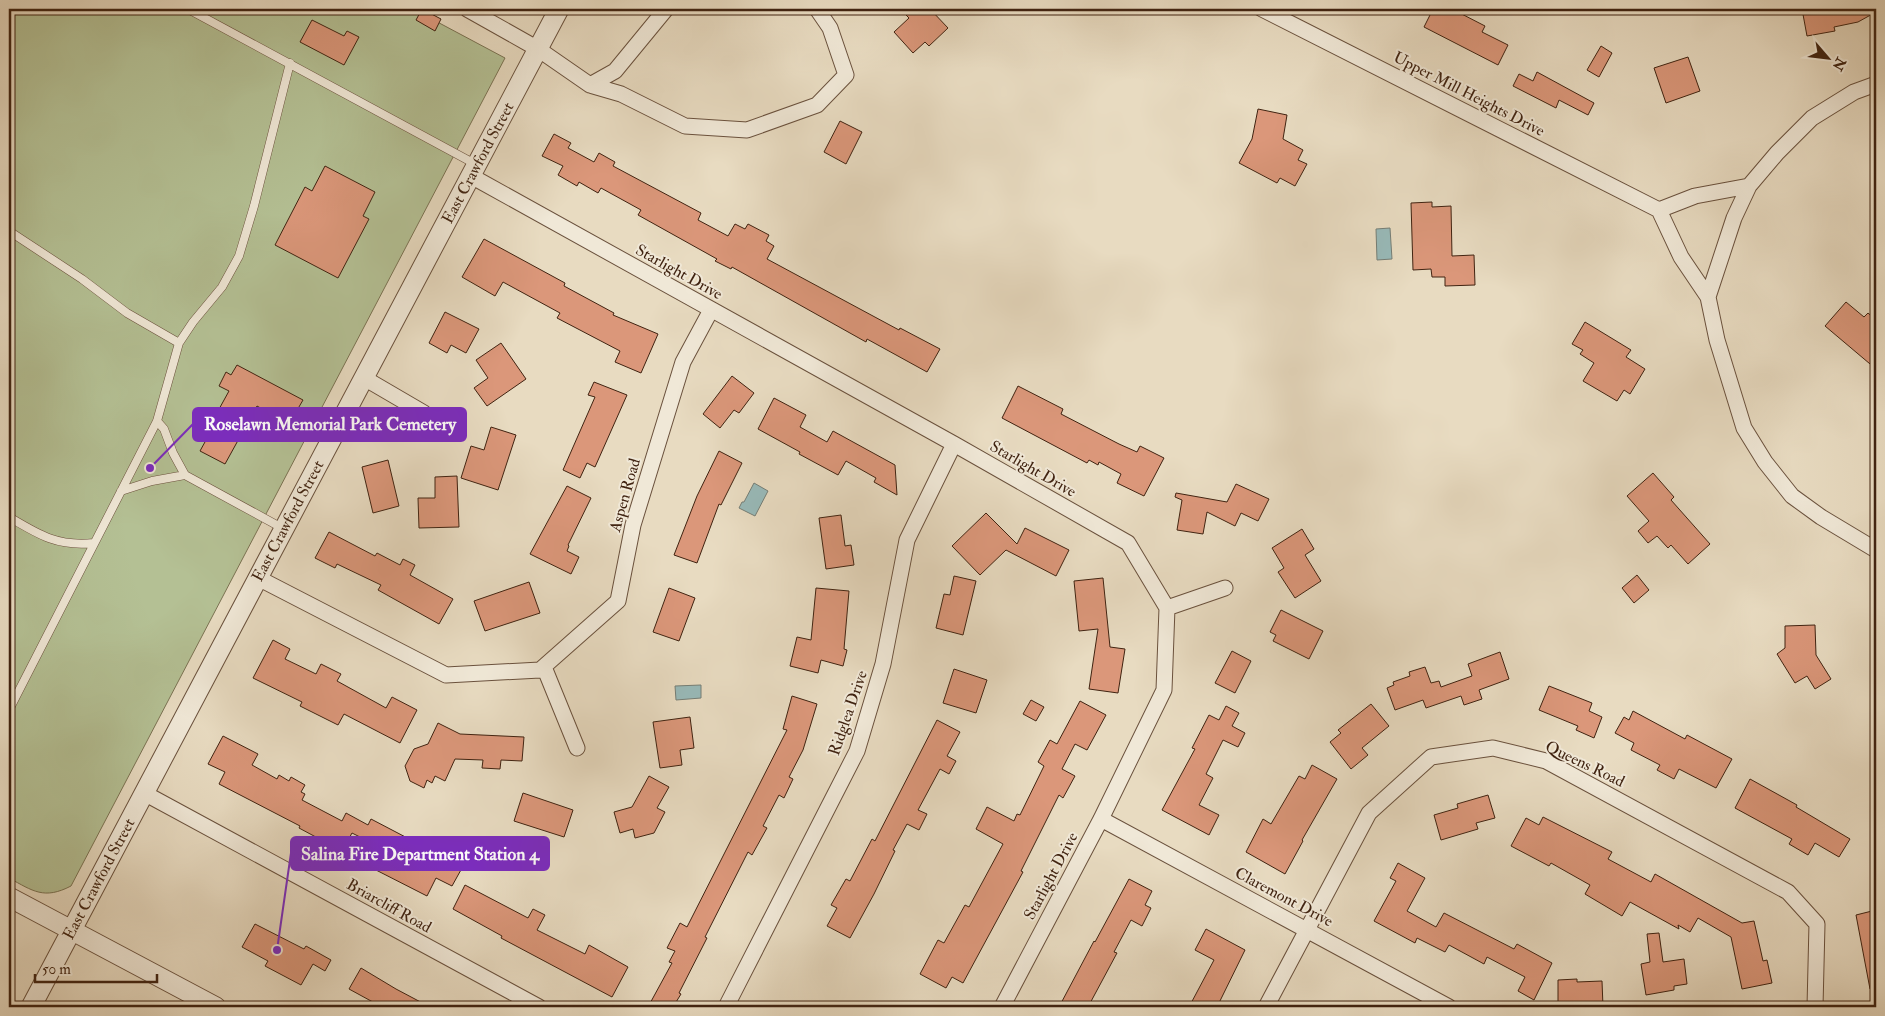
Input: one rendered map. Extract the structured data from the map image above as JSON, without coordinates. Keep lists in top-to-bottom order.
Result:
{
  "streets": {
    "street": [
      "Upper Mill Heights Drive",
      "East Crawford Street",
      "Starlight Drive",
      "Aspen Road",
      "Ridglea Drive",
      "Queens Road",
      "Claremont Drive",
      "Briarcliff Road"
    ]
  },
  "crossings": [
    ["East Crawford Street", "Starlight Drive"],
    ["East Crawford Street", "Briarcliff Road"],
    ["Starlight Drive", "Aspen Road"],
    ["Starlight Drive", "Ridglea Drive"],
    ["Starlight Drive", "Claremont Drive"],
    ["Queens Road", "Claremont Drive"]
  ],
  "places": ["Roselawn Memorial Park Cemetery", "Salina Fire Department Station 4"],
  "scale_bar": "50 m",
  "north": "bottom right"
}
